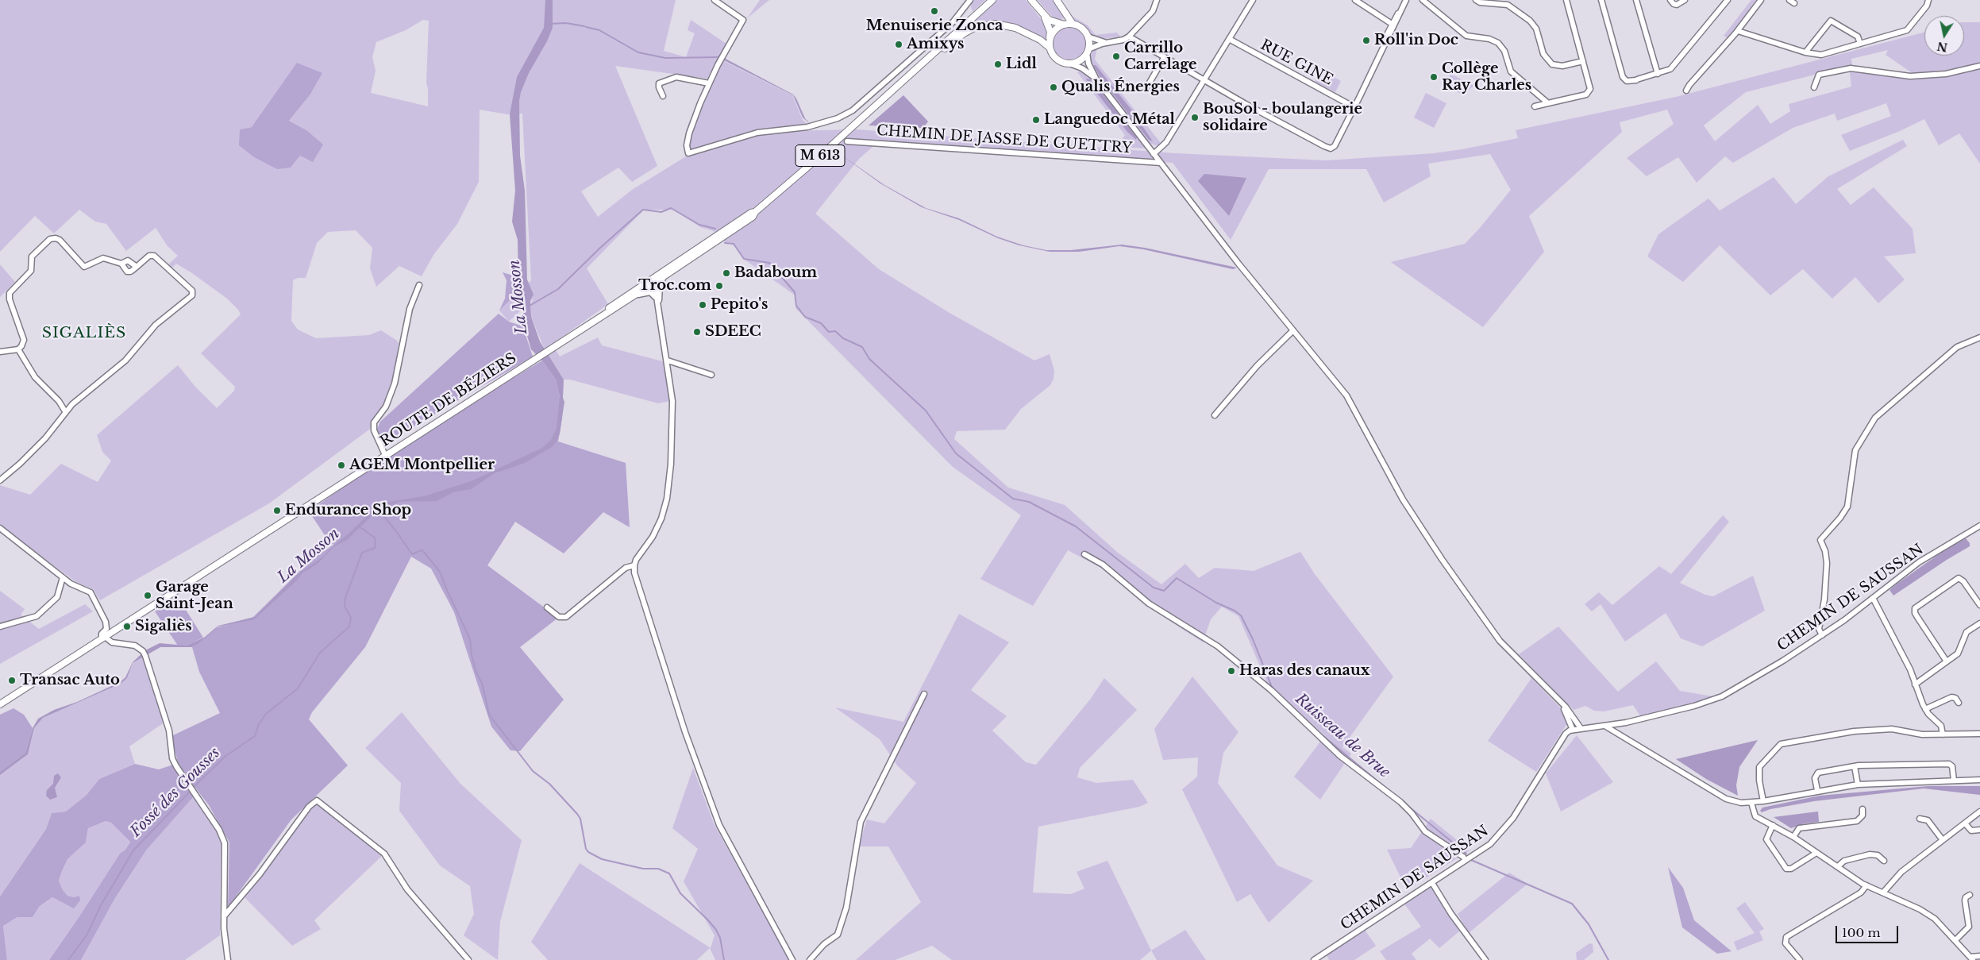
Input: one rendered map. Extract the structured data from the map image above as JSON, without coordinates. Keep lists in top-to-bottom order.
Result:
{
  "streets": {
    "main road": ["M 613", "ROUTE DE BÉZIERS"],
    "street": ["RUE GINE", "CHEMIN DE JASSE DE GUETTRY", "CHEMIN DE SAUSSAN"]
  },
  "crossings": [
    ["M 613", "ROUTE DE BÉZIERS"]
  ],
  "districts": ["SIGALIÈS"],
  "water": ["La Mosson", "Ruisseau de Brue", "Fossé des Gousses"],
  "places": [
    "Menuiserie Zonca",
    "Roll'in Doc",
    "Amixys",
    "Carrillo Carrelage",
    "Lidl",
    "Collège Ray Charles",
    "Qualis Énergies",
    "BouSol - boulangerie solidaire",
    "Languedoc Métal",
    "Badaboum",
    "Troc.com",
    "Pepito's",
    "SDEEC",
    "AGEM Montpellier",
    "Endurance Shop",
    "Garage Saint-Jean",
    "Sigaliès",
    "Haras des canaux",
    "Transac Auto"
  ],
  "scale_bar": "100 m",
  "north": "bottom"
}
